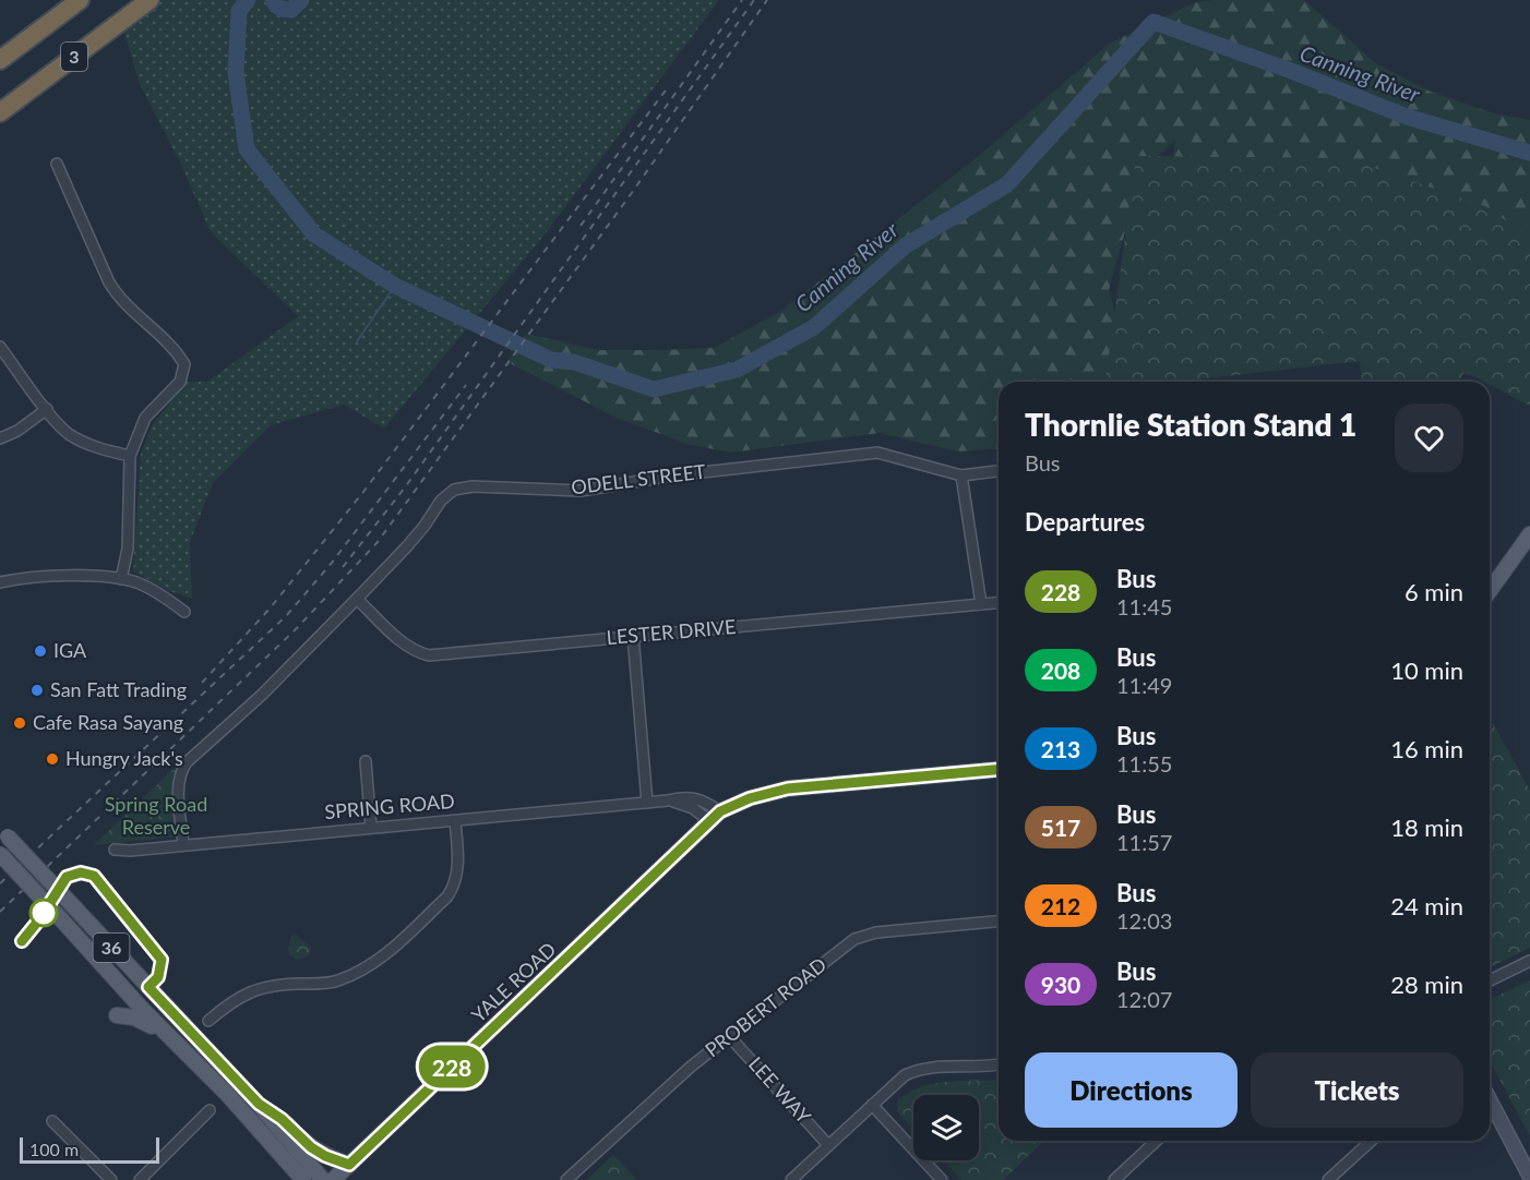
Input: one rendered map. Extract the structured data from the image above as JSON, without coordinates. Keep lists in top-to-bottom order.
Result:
{
  "streets": {
    "highway": ["3"],
    "main road": ["36", "YALE ROAD"],
    "street": [
      "ODELL STREET",
      "LESTER DRIVE",
      "SPRING ROAD",
      "PROBERT ROAD",
      "LEE WAY"
    ]
  },
  "crossings": [
    ["ODELL STREET", "LESTER DRIVE"],
    ["ODELL STREET", "SPRING ROAD"],
    ["SPRING ROAD", "YALE ROAD"],
    ["PROBERT ROAD", "LEE WAY"]
  ],
  "water": ["Canning River"],
  "parks": ["Spring Road Reserve"],
  "places": [
    "IGA",
    "San Fatt Trading",
    "Cafe Rasa Sayang",
    "Hungry Jack's"
  ],
  "lines": ["bus line 228"],
  "scale_bar": "100 m",
  "page": {
    "on_map": "228",
    "heading": [
      ["Thornlie Station Stand 1", "Bus"],
      "Departures"
    ],
    "list": [
      {
        "mark": "228",
        "name": "Bus",
        "note": "11:45",
        "value": "6 min"
      },
      {
        "mark": "208",
        "name": "Bus",
        "note": "11:49",
        "value": "10 min"
      },
      {
        "mark": "213",
        "name": "Bus",
        "note": "11:55",
        "value": "16 min"
      },
      {
        "mark": "517",
        "name": "Bus",
        "note": "11:57",
        "value": "18 min"
      },
      {
        "mark": "212",
        "name": "Bus",
        "note": "12:03",
        "value": "24 min"
      },
      {
        "mark": "930",
        "name": "Bus",
        "note": "12:07",
        "value": "28 min"
      }
    ],
    "buttons": ["Directions", "Tickets"],
    "scale": "100 m"
  }
}
